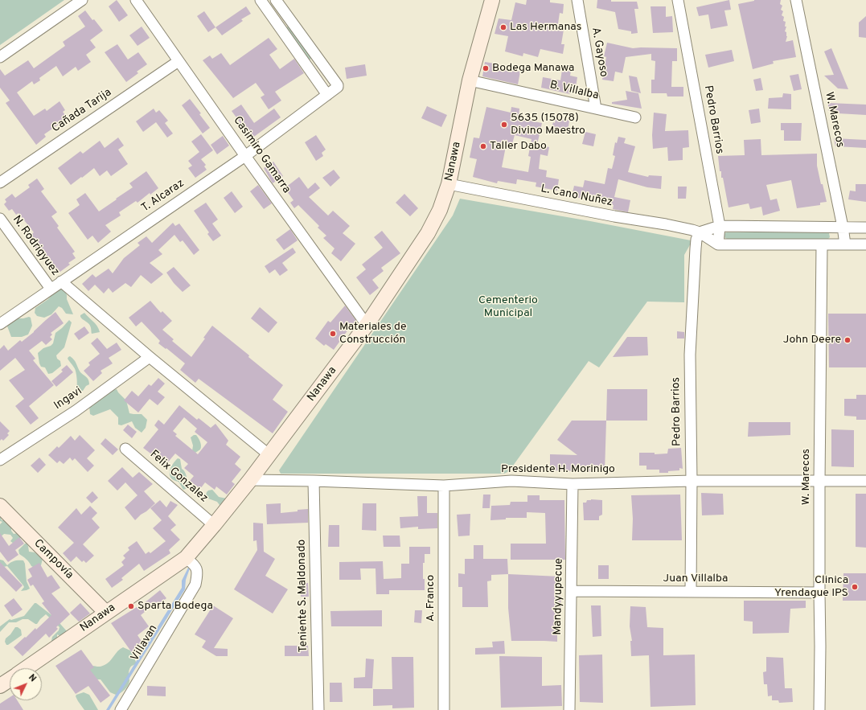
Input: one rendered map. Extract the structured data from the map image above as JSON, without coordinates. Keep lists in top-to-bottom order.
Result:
{
  "streets": {
    "street": [
      "A. Gayoso",
      "B. Villalba",
      "Cañada Tarija",
      "Pedro Barrios",
      "W. Marecos",
      "Casimiro Gamarra",
      "Nanawa",
      "T. Alcaraz",
      "L. Cano Nuñez",
      "N. Rodrigyuez",
      "Ingavi",
      "Presidente H. Morinigo",
      "Felix Gonzalez",
      "Campovía",
      "Juan Villalba",
      "Teniente S. Maldonado",
      "Mandyyupecue",
      "A. Franco",
      "Villavan"
    ]
  },
  "crossings": [
    ["A. Gayoso", "B. Villalba"],
    ["B. Villalba", "Nanawa"],
    ["Cañada Tarija", "Casimiro Gamarra"],
    ["Pedro Barrios", "L. Cano Nuñez"],
    ["Pedro Barrios", "Presidente H. Morinigo"],
    ["Pedro Barrios", "Juan Villalba"],
    ["W. Marecos", "Presidente H. Morinigo"],
    ["W. Marecos", "Juan Villalba"],
    ["Casimiro Gamarra", "Nanawa"],
    ["Casimiro Gamarra", "T. Alcaraz"],
    ["Nanawa", "L. Cano Nuñez"],
    ["Nanawa", "Presidente H. Morinigo"],
    ["Nanawa", "Felix Gonzalez"],
    ["Nanawa", "Campovía"],
    ["Nanawa", "Villavan"],
    ["T. Alcaraz", "N. Rodrigyuez"],
    ["Presidente H. Morinigo", "Teniente S. Maldonado"],
    ["Presidente H. Morinigo", "Mandyyupecue"],
    ["Presidente H. Morinigo", "A. Franco"],
    ["Juan Villalba", "Mandyyupecue"]
  ],
  "parks": ["Cementerio Municipal"],
  "places": [
    "Las Hermanas",
    "Bodega Manawa",
    "5635 (15078) Divino Maestro",
    "Taller Dabo",
    "Materiales de Construcción",
    "John Deere",
    "Clinica Yrendague IPS",
    "Sparta Bodega"
  ],
  "north": "top right"
}
